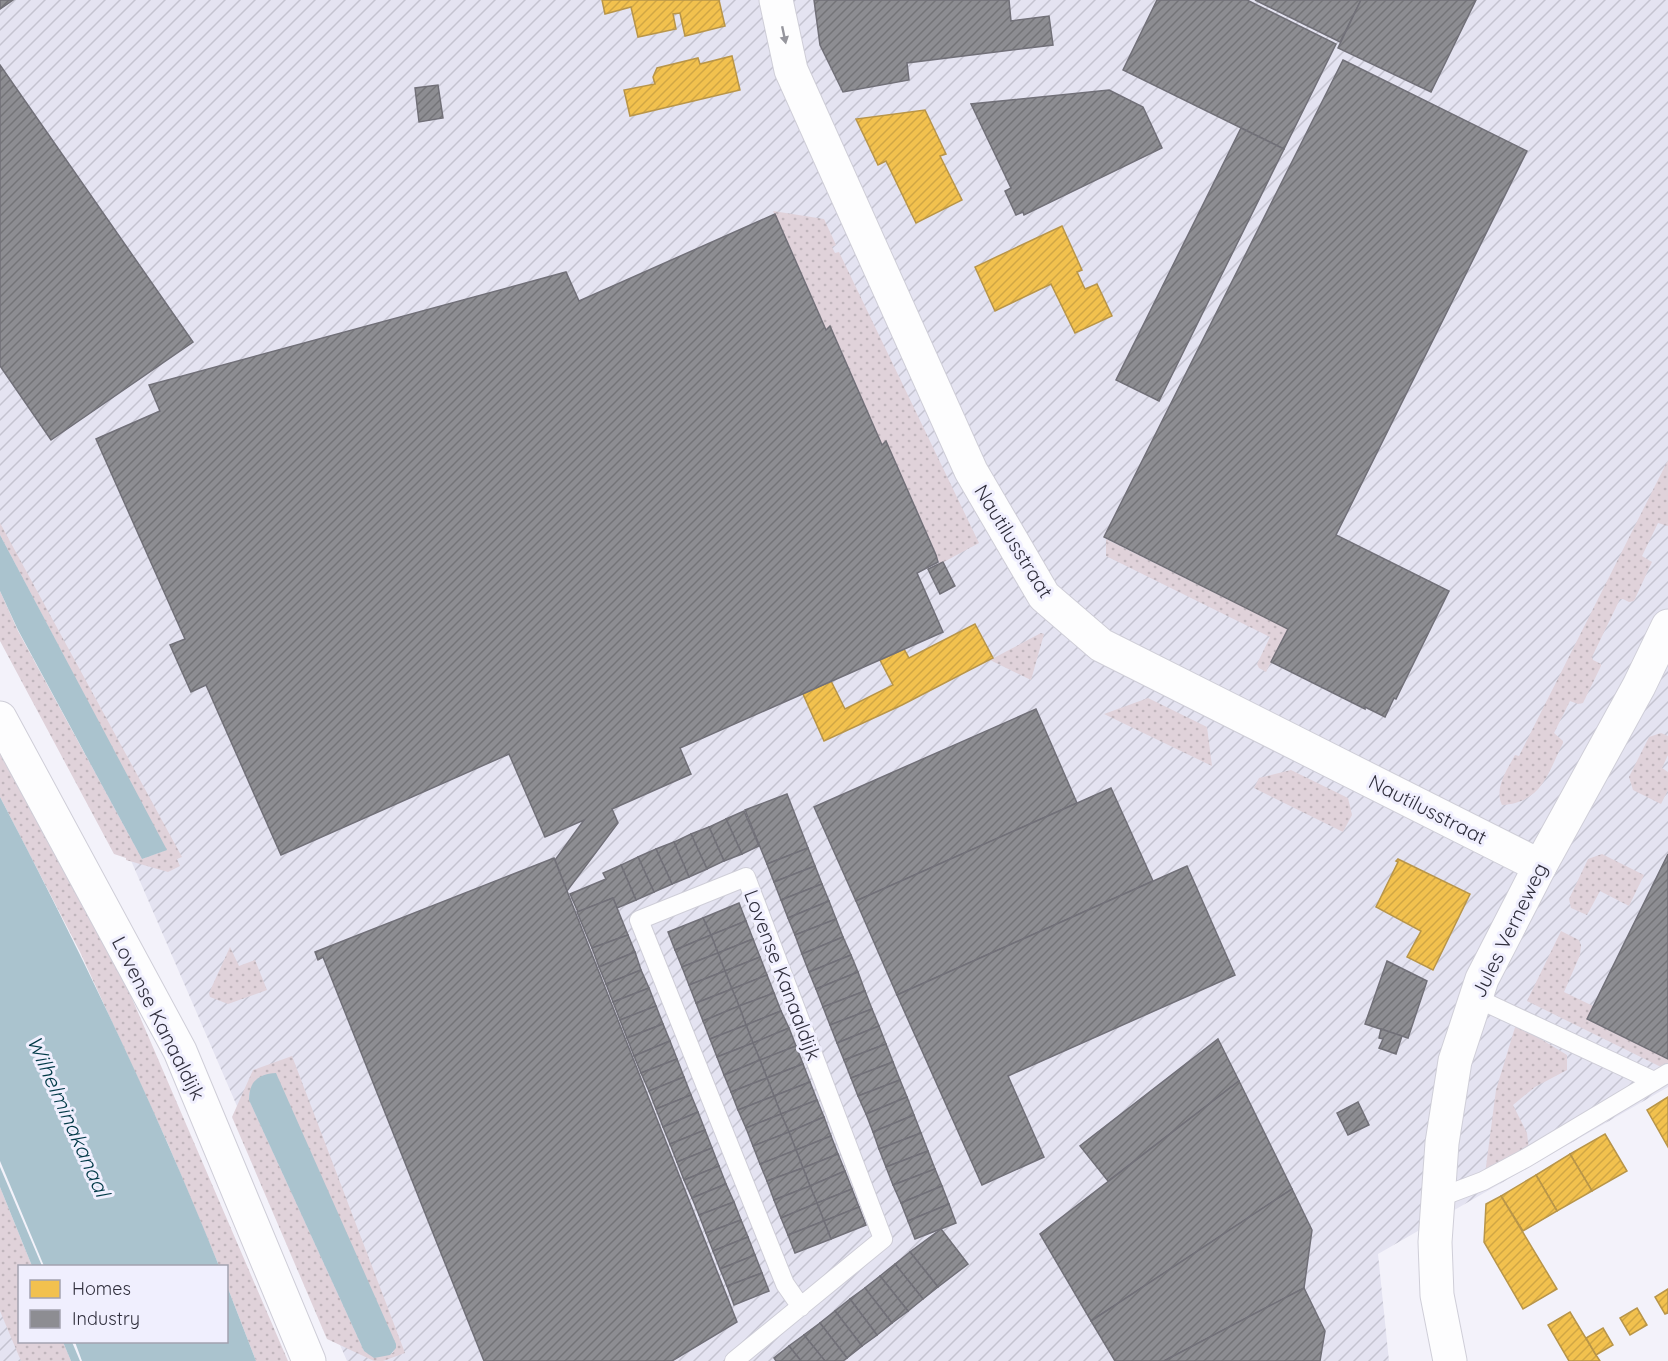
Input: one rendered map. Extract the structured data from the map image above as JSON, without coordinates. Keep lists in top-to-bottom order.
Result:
{
  "streets": {
    "street": ["Nautilusstraat", "Jules Verneweg", "Lovense Kanaaldijk"]
  },
  "crossings": [
    ["Nautilusstraat", "Jules Verneweg"]
  ],
  "one_way": ["Nautilusstraat"],
  "water": ["Wilhelminakanaal"],
  "legend": ["Homes", "Industry"]
}
